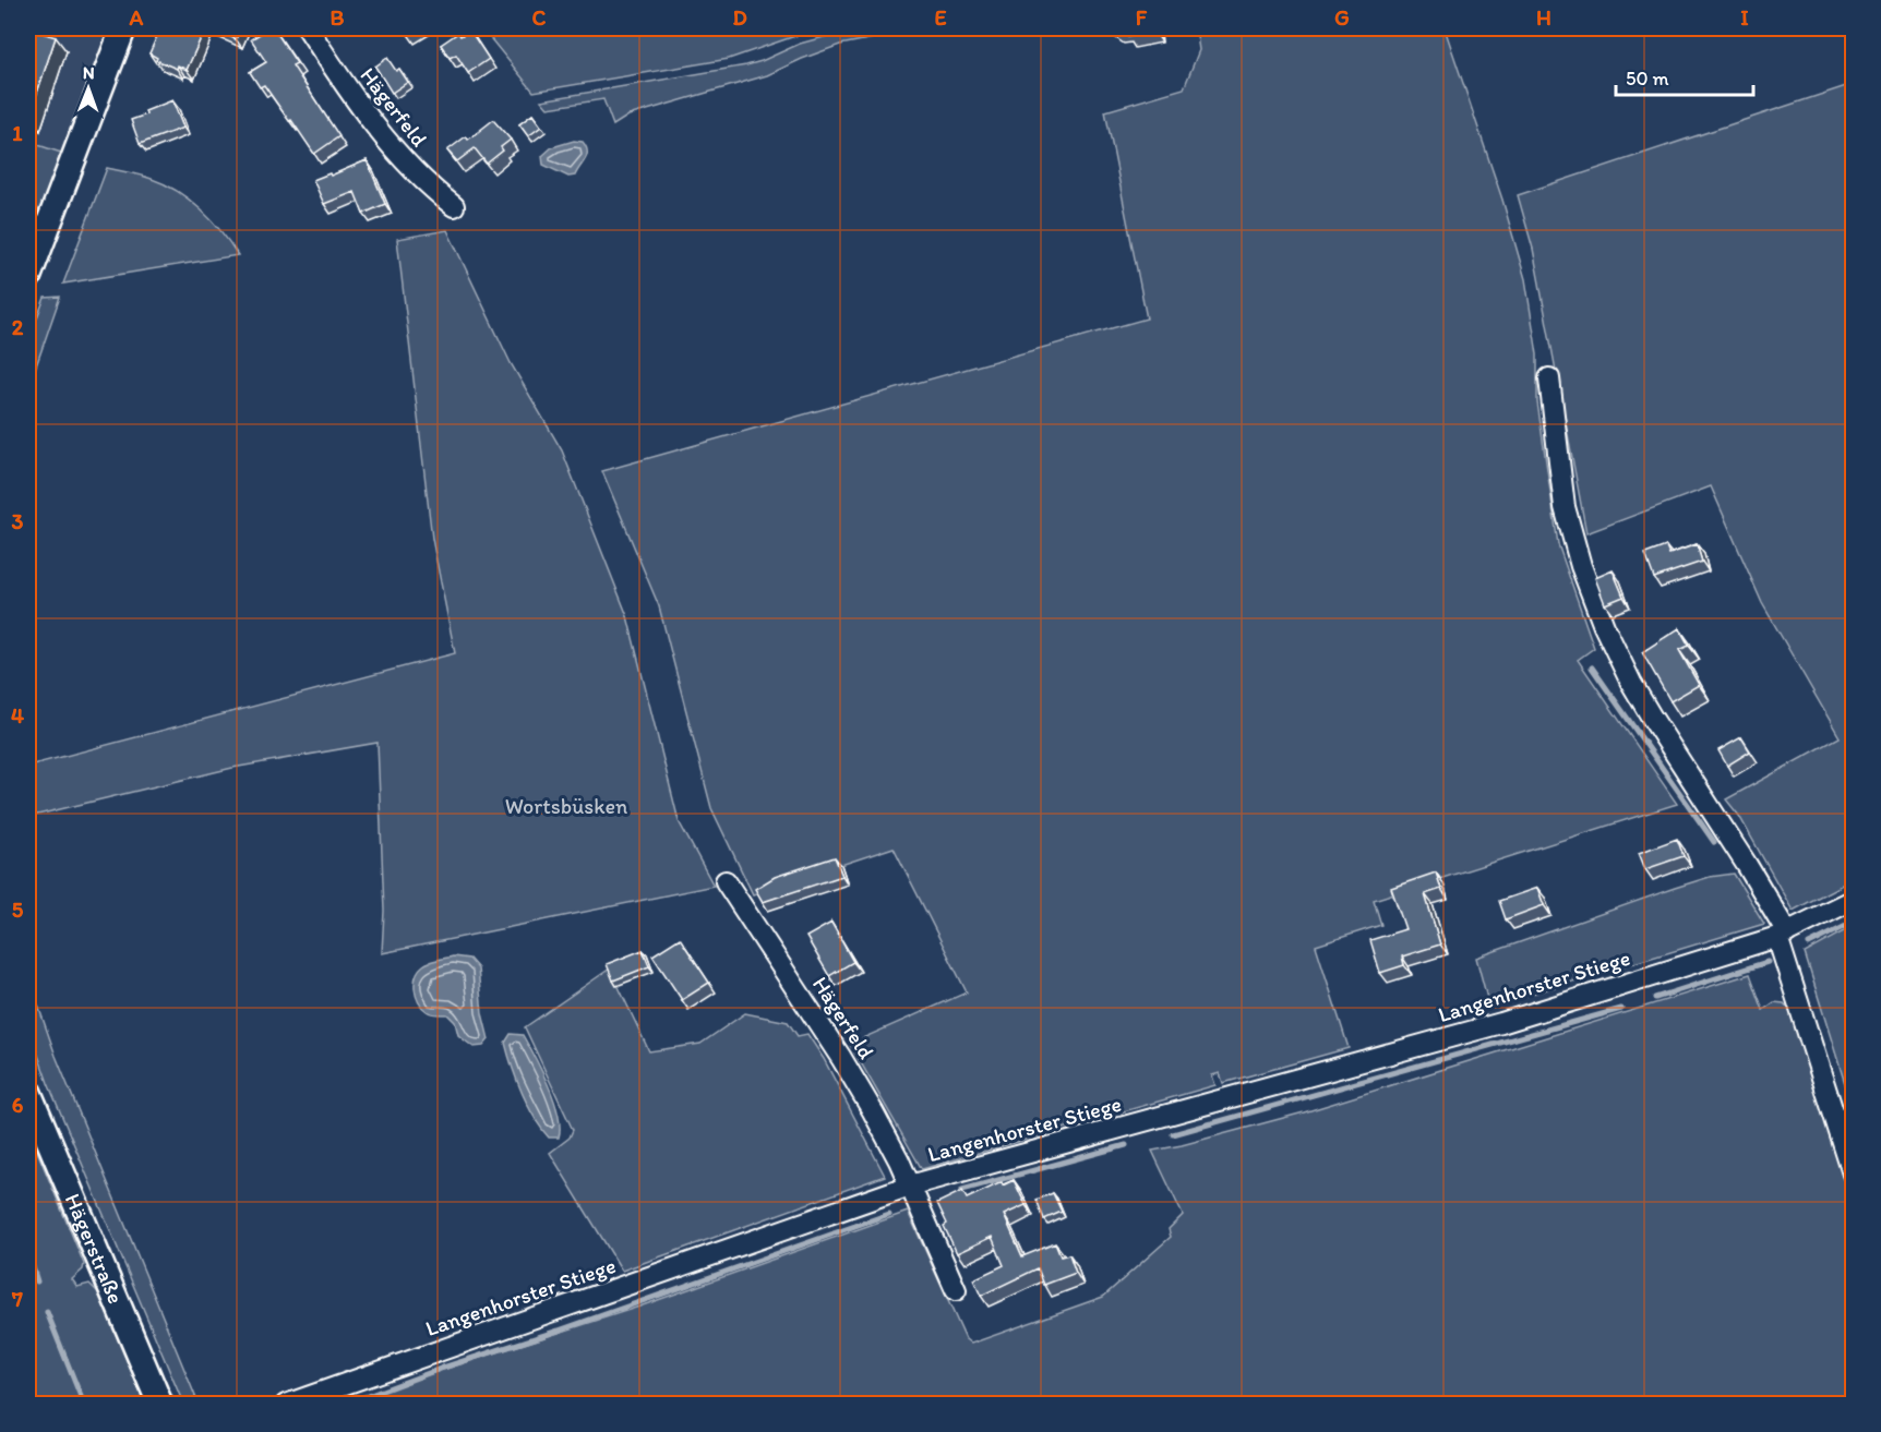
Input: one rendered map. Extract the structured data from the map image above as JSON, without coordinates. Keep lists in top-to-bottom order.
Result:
{
  "streets": {
    "main road": ["Hägerstraße"],
    "street": ["Hägerfeld", "Langenhorster Stiege"]
  },
  "crossings": [
    ["Hägerfeld", "Langenhorster Stiege"]
  ],
  "parks": ["Wortsbüsken"],
  "scale_bar": "50 m",
  "north": "top",
  "grid": {
    "columns": [
      "A",
      "B",
      "C",
      "D",
      "E",
      "F",
      "G",
      "H",
      "I"
    ],
    "rows": [
      "1",
      "2",
      "3",
      "4",
      "5",
      "6",
      "7"
    ]
  }
}
